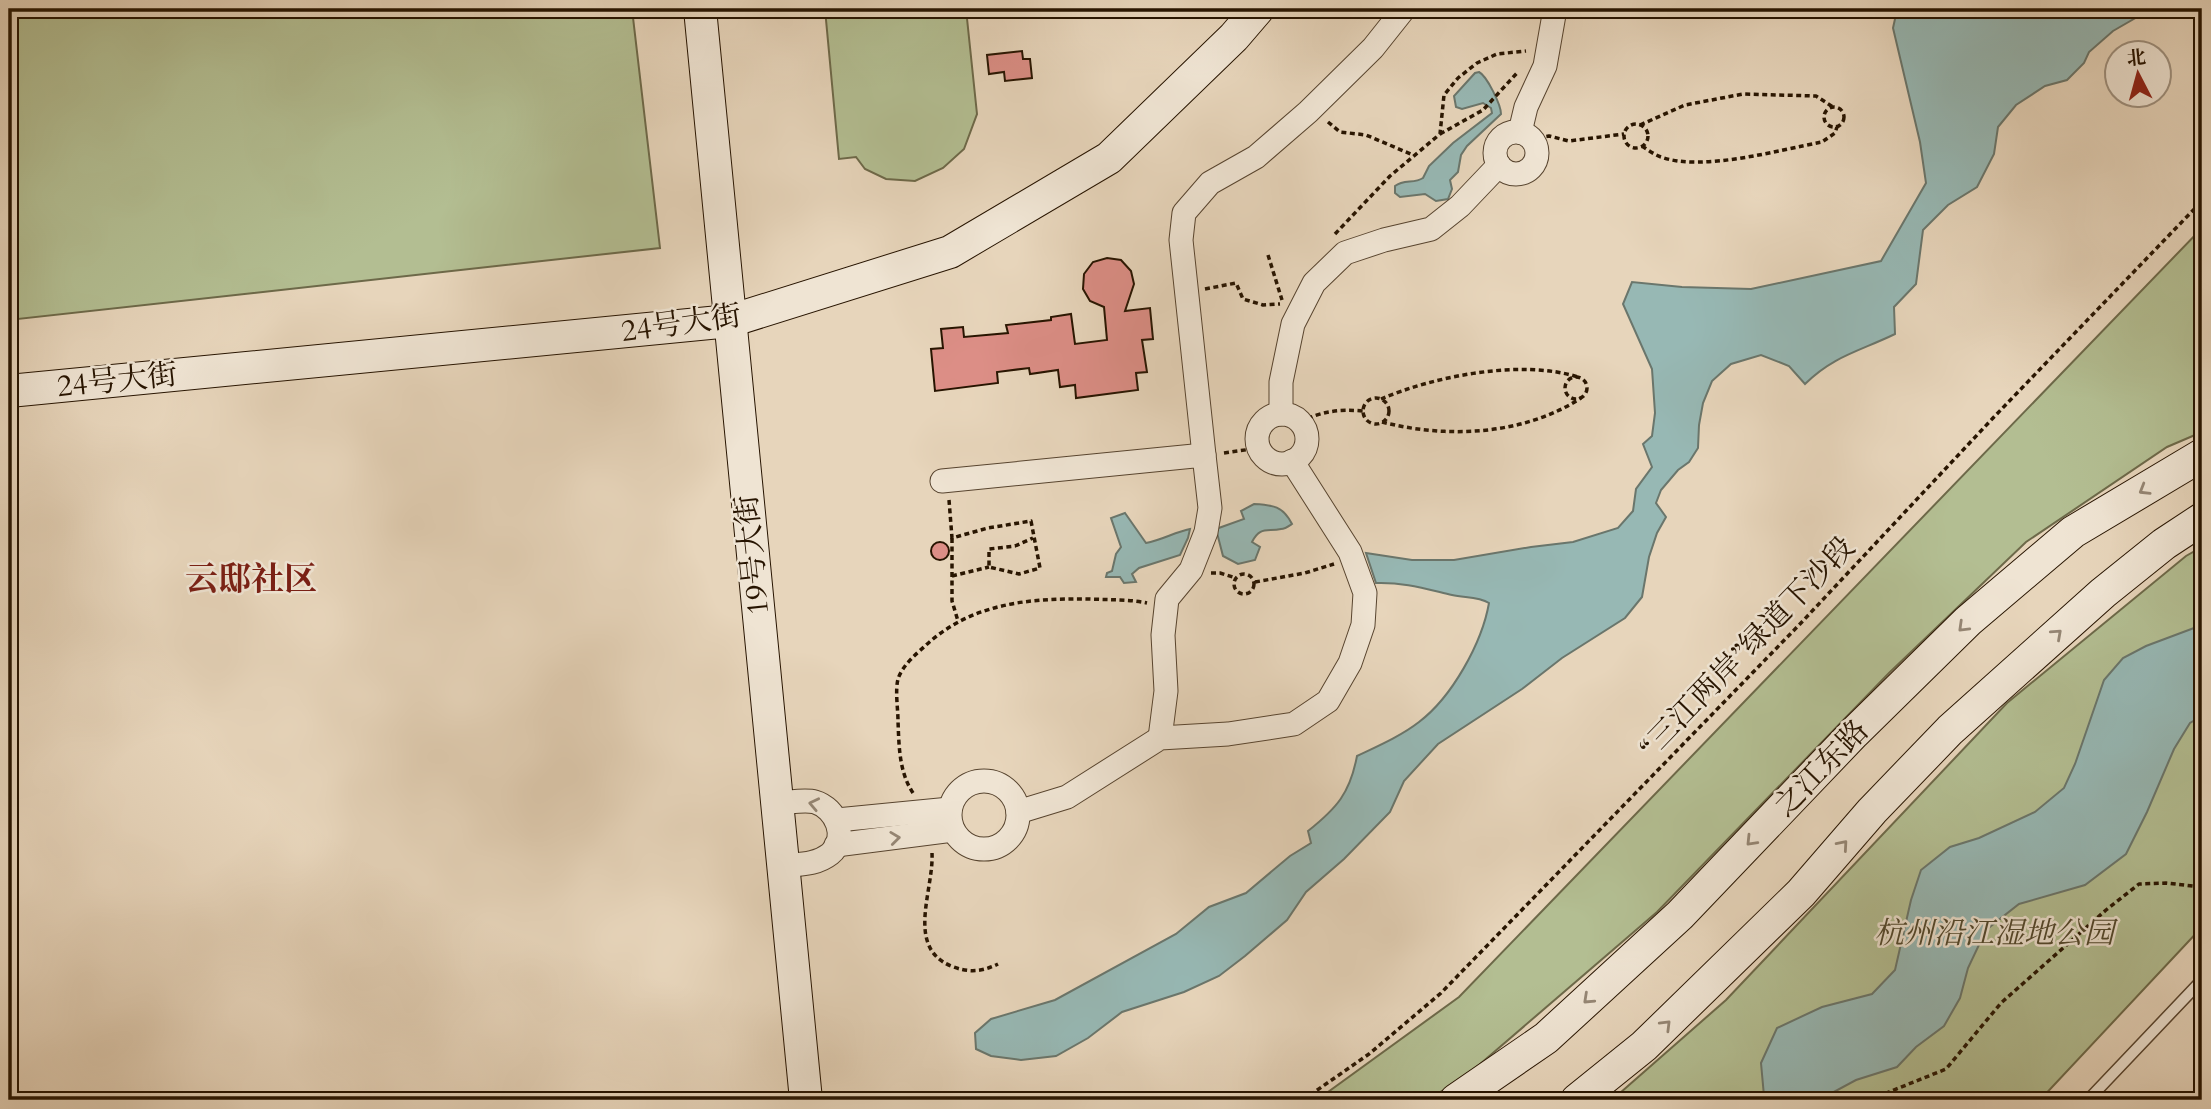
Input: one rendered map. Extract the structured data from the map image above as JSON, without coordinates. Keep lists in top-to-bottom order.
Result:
{
  "streets": {
    "street": ["24号大街", "19号大街", "之江东路"],
    "path": ["“三江两岸”绿道下沙段"]
  },
  "crossings": [
    ["24号大街", "19号大街"]
  ],
  "districts": ["云邸社区"],
  "parks": ["杭州沿江湿地公园"],
  "north": "top"
}
